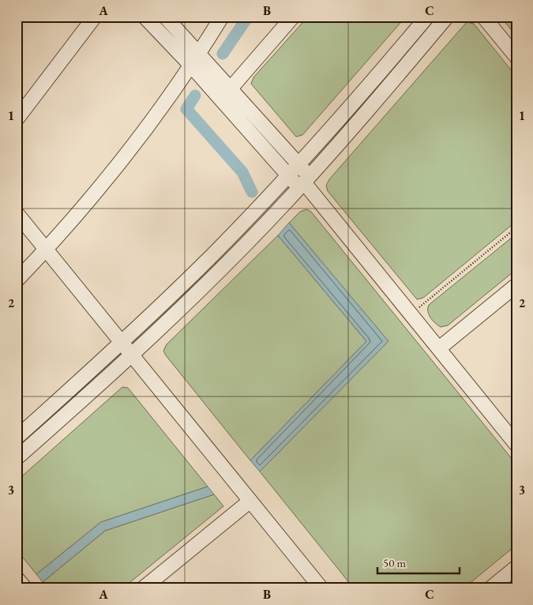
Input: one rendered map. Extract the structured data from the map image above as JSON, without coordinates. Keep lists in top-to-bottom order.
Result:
{
  "scale_bar": "50 m",
  "grid": {
    "columns": ["A", "B", "C"],
    "rows": ["1", "2", "3"]
  }
}
